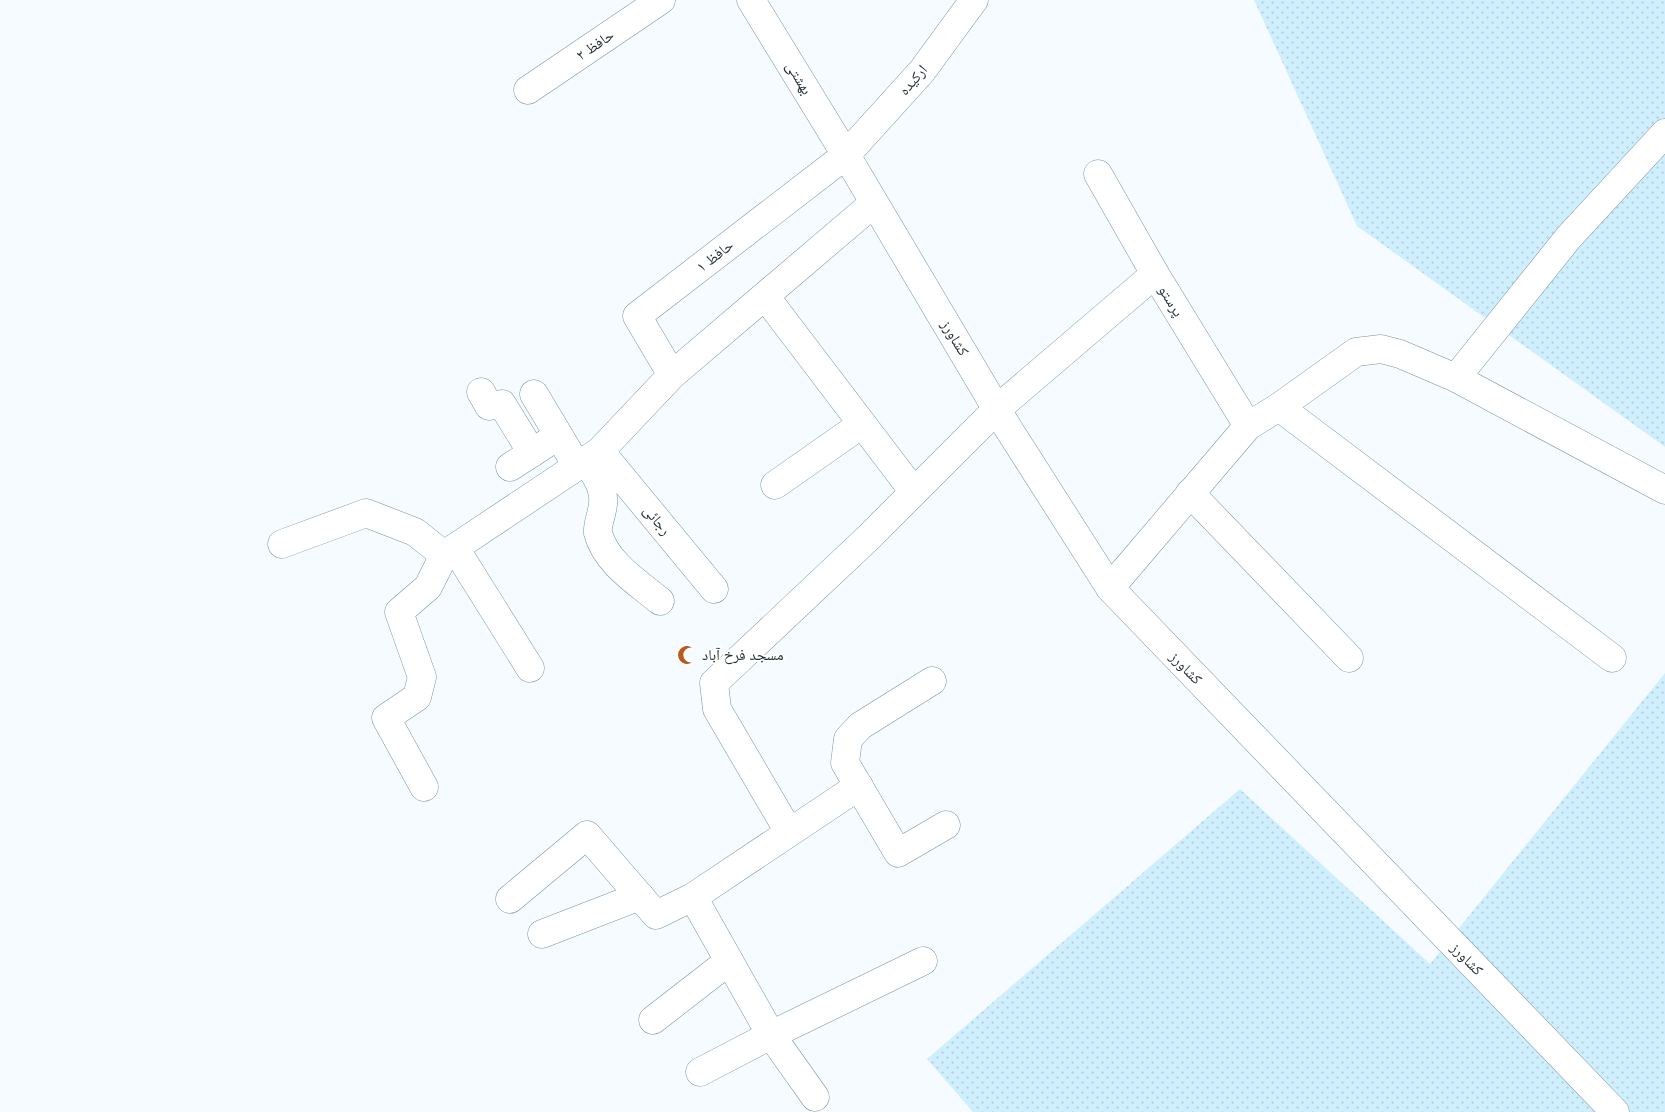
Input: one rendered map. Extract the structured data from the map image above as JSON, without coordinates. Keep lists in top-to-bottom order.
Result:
{
  "streets": {
    "street": [
      "حافظ ۲",
      "بهشتی",
      "ارکیده",
      "حافظ ۱",
      "پرستو",
      "کشاورز",
      "رجائی"
    ]
  },
  "crossings": [
    ["بهشتی", "ارکیده"],
    ["بهشتی", "حافظ ۱"],
    ["بهشتی", "کشاورز"],
    ["ارکیده", "حافظ ۱"],
    ["ارکیده", "کشاورز"],
    ["حافظ ۱", "کشاورز"]
  ],
  "places": {
    "mosque": ["مسجد فرخ آباد"]
  }
}
